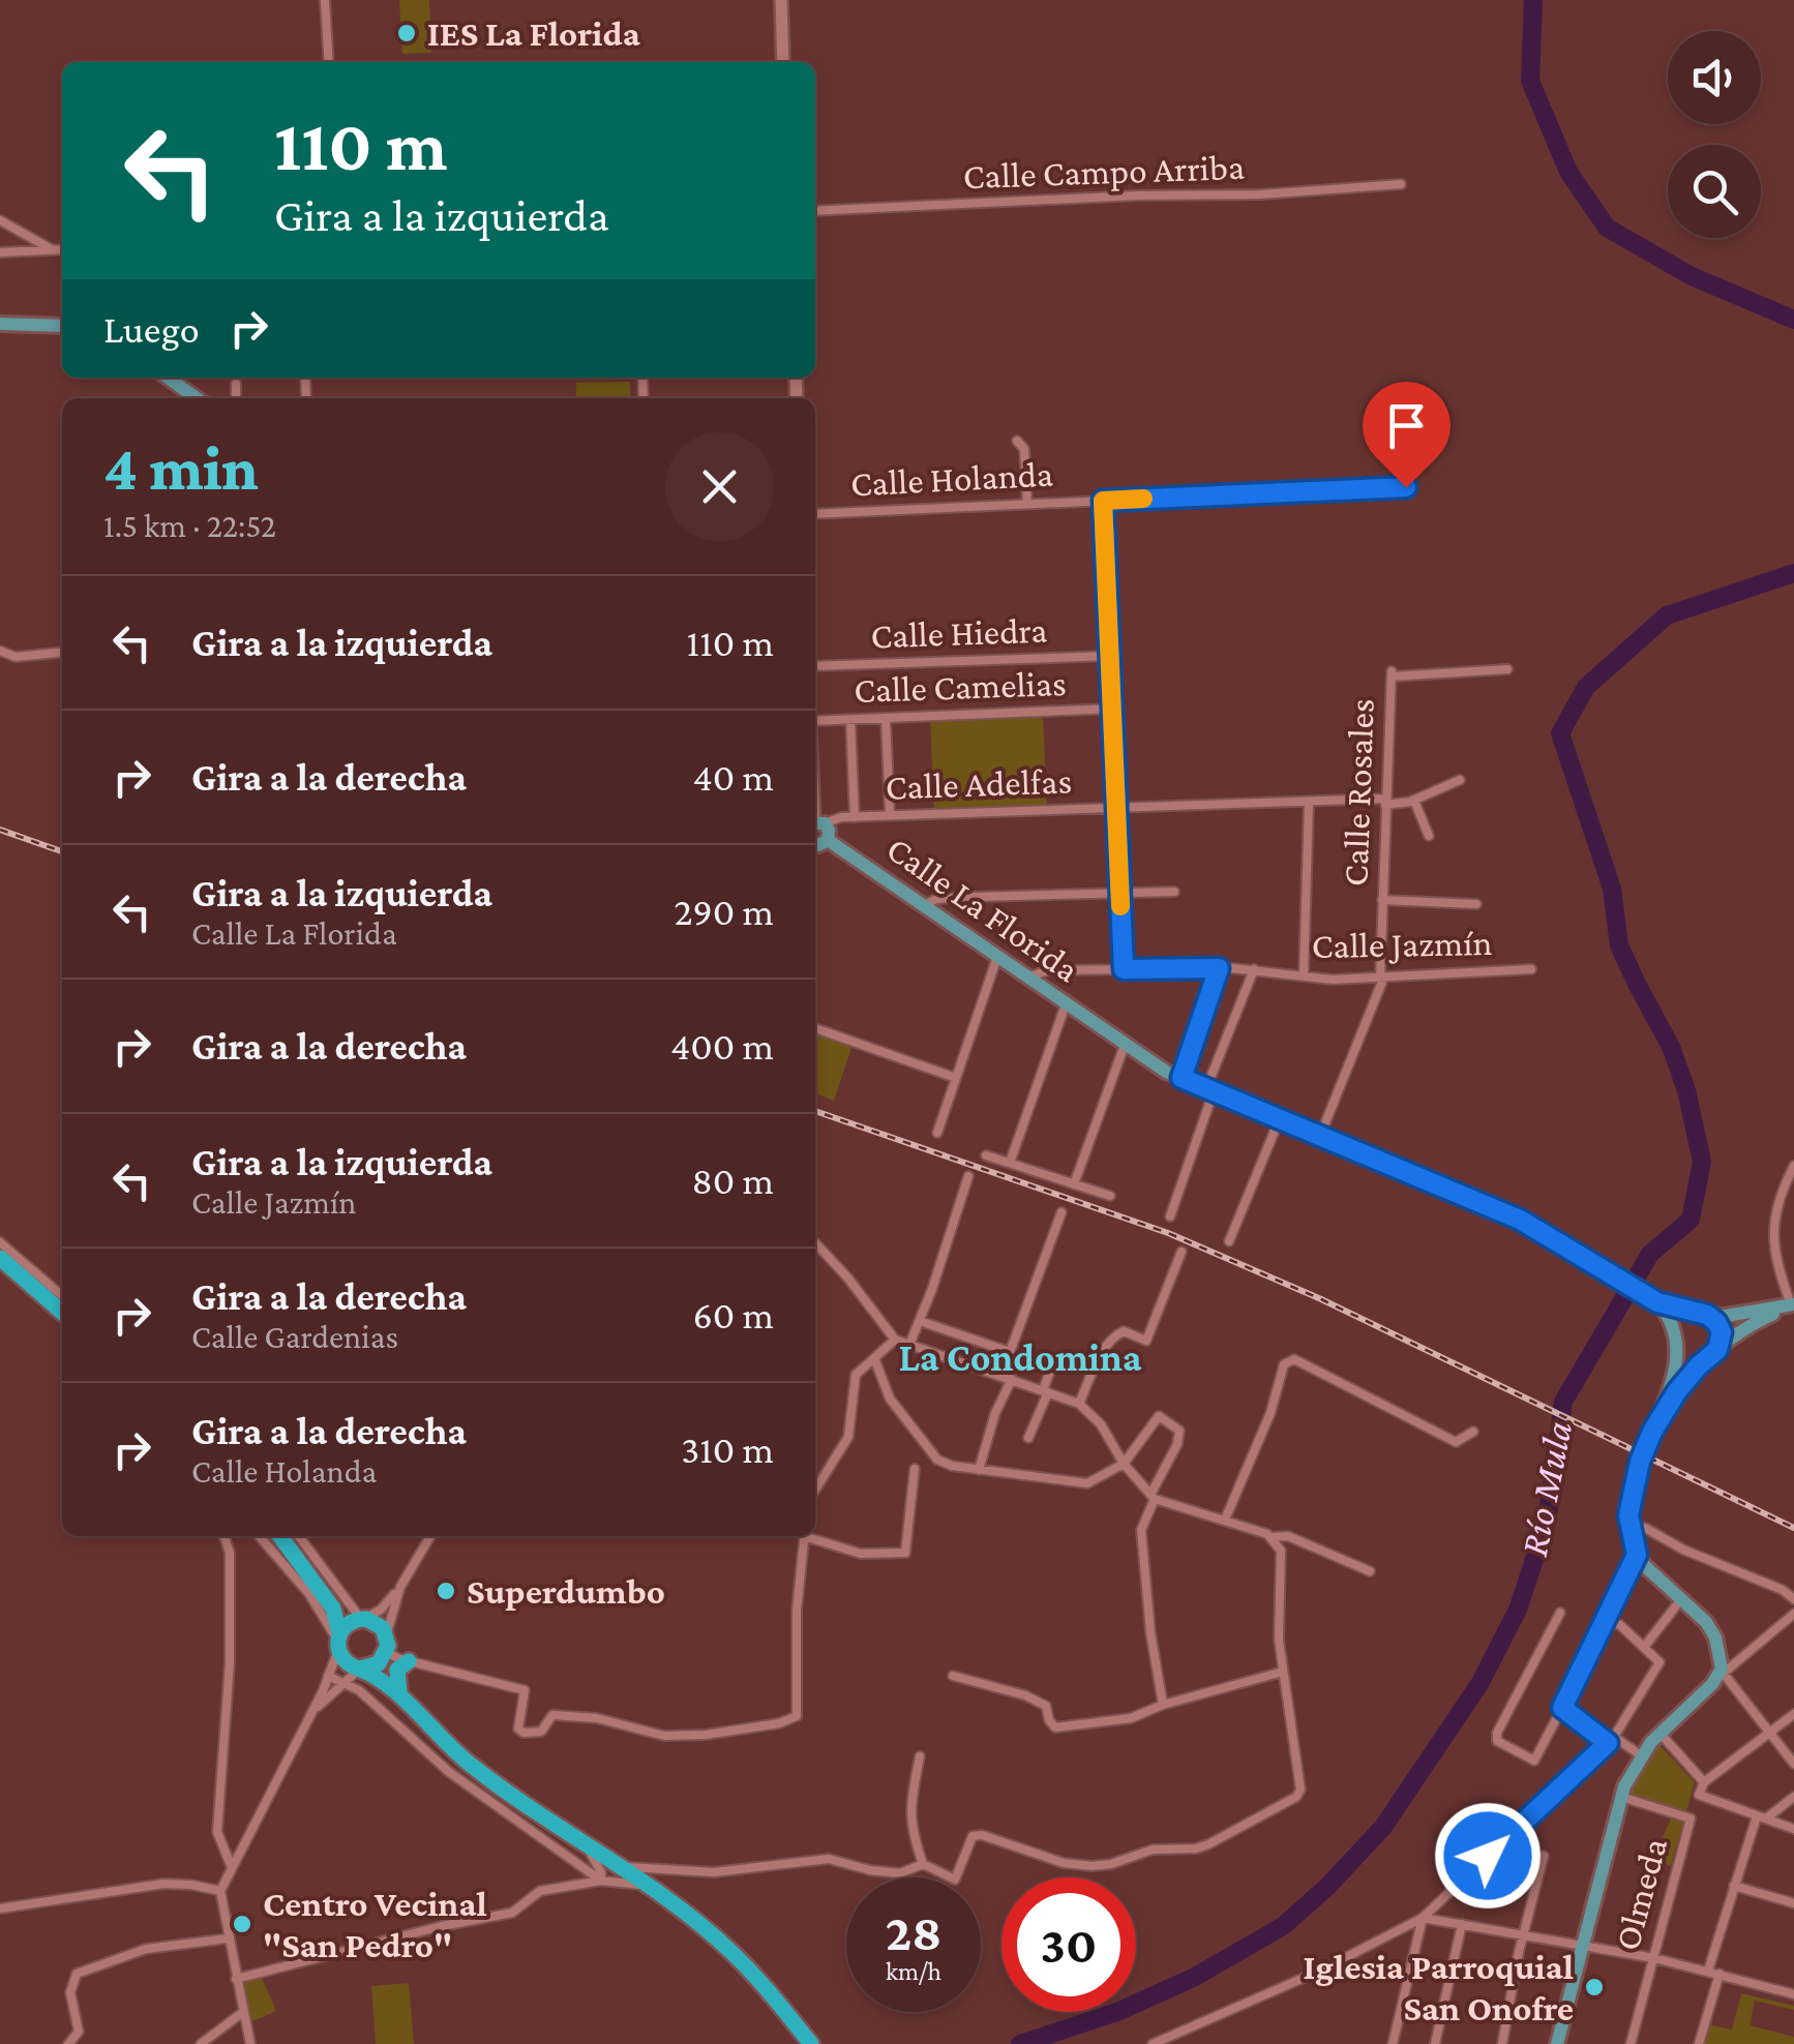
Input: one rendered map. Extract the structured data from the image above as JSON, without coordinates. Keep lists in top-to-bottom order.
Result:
{
  "streets": {
    "main road": ["Calle La Florida"],
    "street": [
      "Calle Campo Arriba",
      "Calle Holanda",
      "Calle Hiedra",
      "Calle Camelias",
      "Calle Adelfas",
      "Calle Rosales",
      "Calle Jazmín",
      "Olmeda"
    ]
  },
  "crossings": [
    ["Calle Adelfas", "Calle Rosales"],
    ["Calle Rosales", "Calle La Florida"],
    ["Calle Rosales", "Calle Jazmín"],
    ["Calle La Florida", "Calle Jazmín"]
  ],
  "districts": ["La Condomina"],
  "water": ["Río Mula"],
  "places": [
    "IES La Florida",
    "Superdumbo",
    "Centro Vecinal \"San Pedro\"",
    "Iglesia Parroquial San Onofre"
  ],
  "page": {
    "turn": ["110 m", "Gira a la izquierda"],
    "then": "Luego",
    "heading": ["4 min", "1.5 km · 22:52"],
    "list": [
      {
        "name": "Gira a la izquierda",
        "value": "110 m"
      },
      {
        "name": "Gira a la derecha",
        "value": "40 m"
      },
      {
        "name": "Gira a la izquierda",
        "note": "Calle La Florida",
        "value": "290 m"
      },
      {
        "name": "Gira a la derecha",
        "value": "400 m"
      },
      {
        "name": "Gira a la izquierda",
        "note": "Calle Jazmín",
        "value": "80 m"
      },
      {
        "name": "Gira a la derecha",
        "note": "Calle Gardenias",
        "value": "60 m"
      },
      {
        "name": "Gira a la derecha",
        "note": "Calle Holanda",
        "value": "310 m"
      }
    ],
    "speed": "28 km/h",
    "limit": "30"
  }
}
